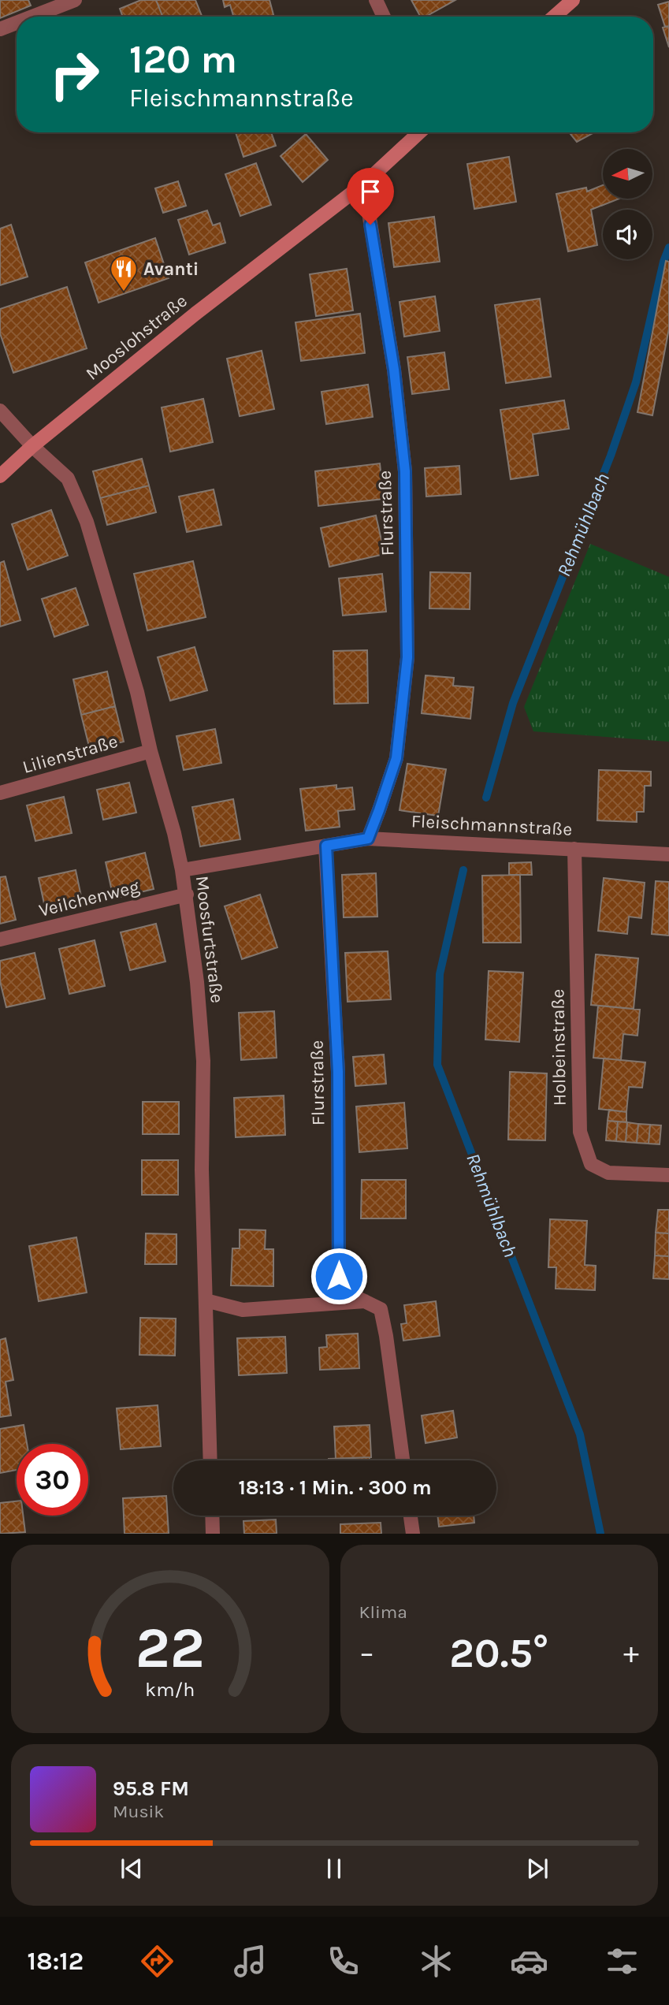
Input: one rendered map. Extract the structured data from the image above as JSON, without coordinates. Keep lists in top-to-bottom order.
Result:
{
  "streets": {
    "street": [
      "Mooslohstraße",
      "Flurstraße",
      "Lilienstraße",
      "Fleischmannstraße",
      "Veilchenweg",
      "Moosfurtstraße",
      "Holbeinstraße"
    ]
  },
  "crossings": [
    ["Mooslohstraße", "Flurstraße"],
    ["Mooslohstraße", "Moosfurtstraße"],
    ["Flurstraße", "Fleischmannstraße"],
    ["Lilienstraße", "Moosfurtstraße"],
    ["Fleischmannstraße", "Moosfurtstraße"],
    ["Fleischmannstraße", "Holbeinstraße"],
    ["Veilchenweg", "Moosfurtstraße"]
  ],
  "water": ["Rehmühlbach"],
  "places": {
    "restaurant": ["Avanti"]
  },
  "north": "left",
  "page": {
    "turn": ["120 m", "Fleischmannstraße"],
    "limit": "30",
    "trip": "18:13 · 1 Min. · 300 m",
    "tile": "Klima",
    "heat": ["−", "20.5°", "+"],
    "song": ["95.8 FM", "Musik"],
    "tabs": "18:12",
    "gauge": ["22", "km/h"]
  }
}
